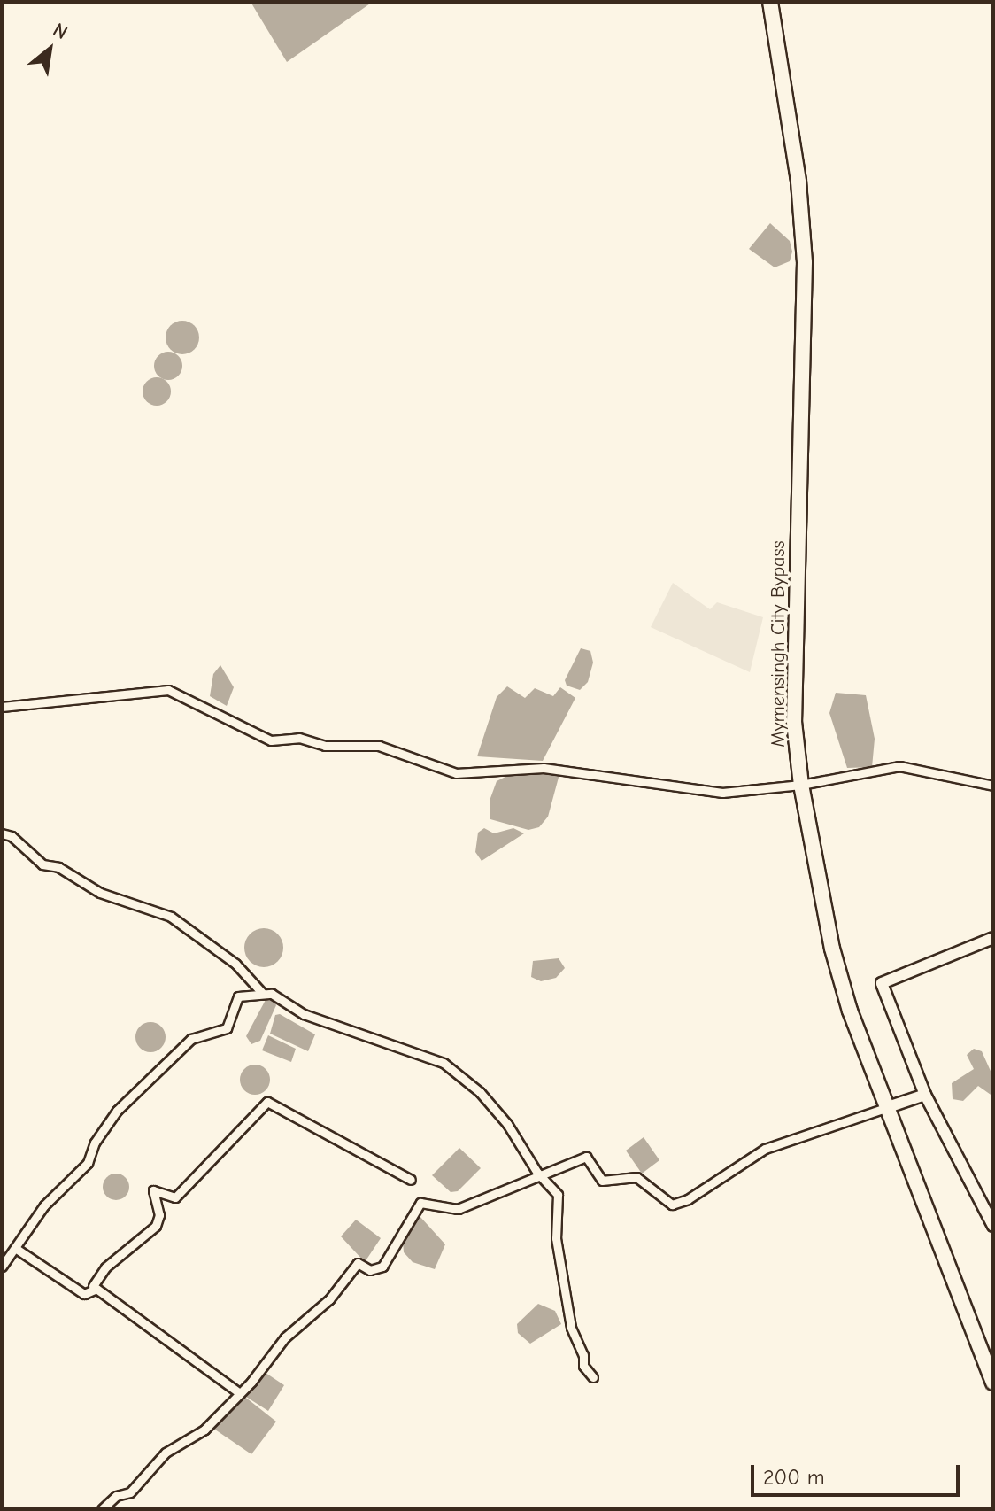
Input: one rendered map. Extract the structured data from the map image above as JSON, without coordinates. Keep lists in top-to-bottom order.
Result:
{
  "streets": {
    "highway": ["Mymensingh City Bypass"]
  },
  "scale_bar": "200 m",
  "north": "top right"
}
